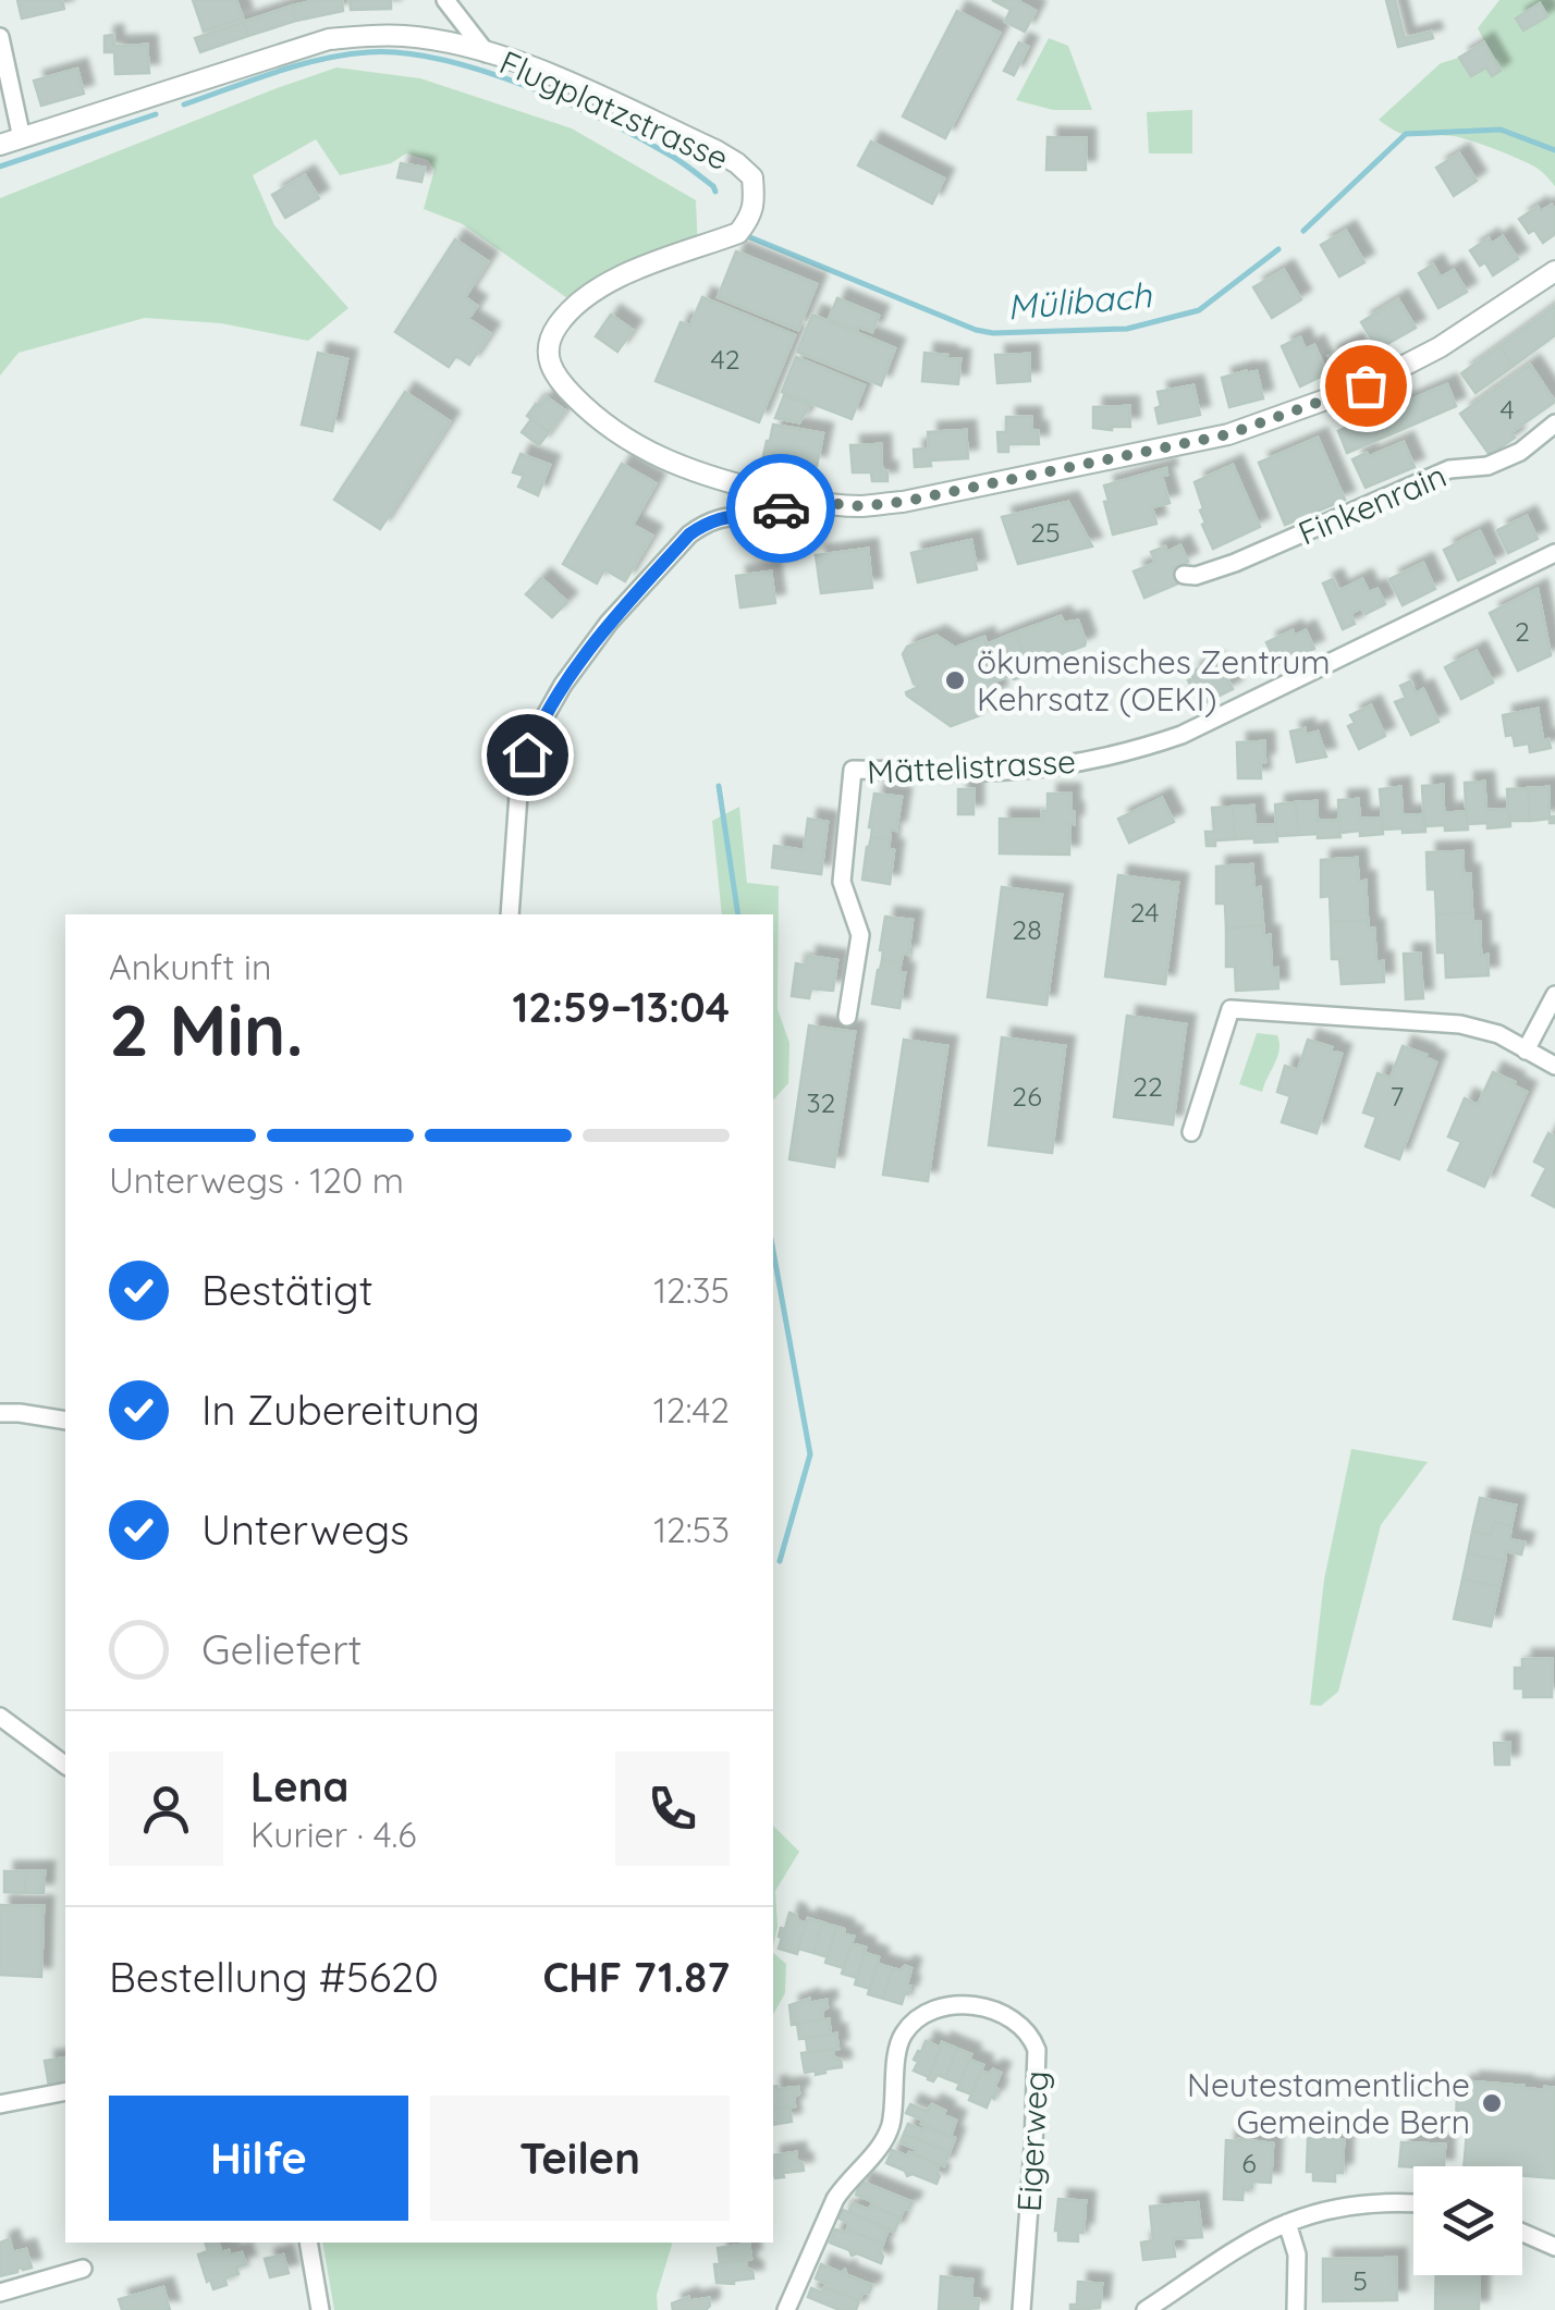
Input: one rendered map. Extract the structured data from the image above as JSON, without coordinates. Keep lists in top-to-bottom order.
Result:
{
  "streets": {
    "street": [
      "Flugplatzstrasse",
      "Finkenrain",
      "Mättelistrasse",
      "Eigerweg"
    ]
  },
  "water": ["Mülibach"],
  "places": ["ökumenisches Zentrum Kehrsatz (OEKI)", "Neutestamentliche Gemeinde Bern"],
  "house_numbers": [
    "42",
    "4",
    "25",
    "2",
    "24",
    "28",
    "22",
    "26",
    "7",
    "32",
    "6",
    "5"
  ],
  "page": {
    "heading": ["2 Min.", "Ankunft in", "12:59–13:04"],
    "panel": [
      "Lena",
      "Kurier · 4.6",
      "Bestellung #5620",
      "CHF 71.87"
    ],
    "bar": "Unterwegs · 120 m",
    "list": [
      ["Bestätigt", "12:35"],
      ["In Zubereitung", "12:42"],
      ["Unterwegs", "12:53"],
      "Geliefert"
    ],
    "buttons": ["Hilfe", "Teilen"]
  }
}
